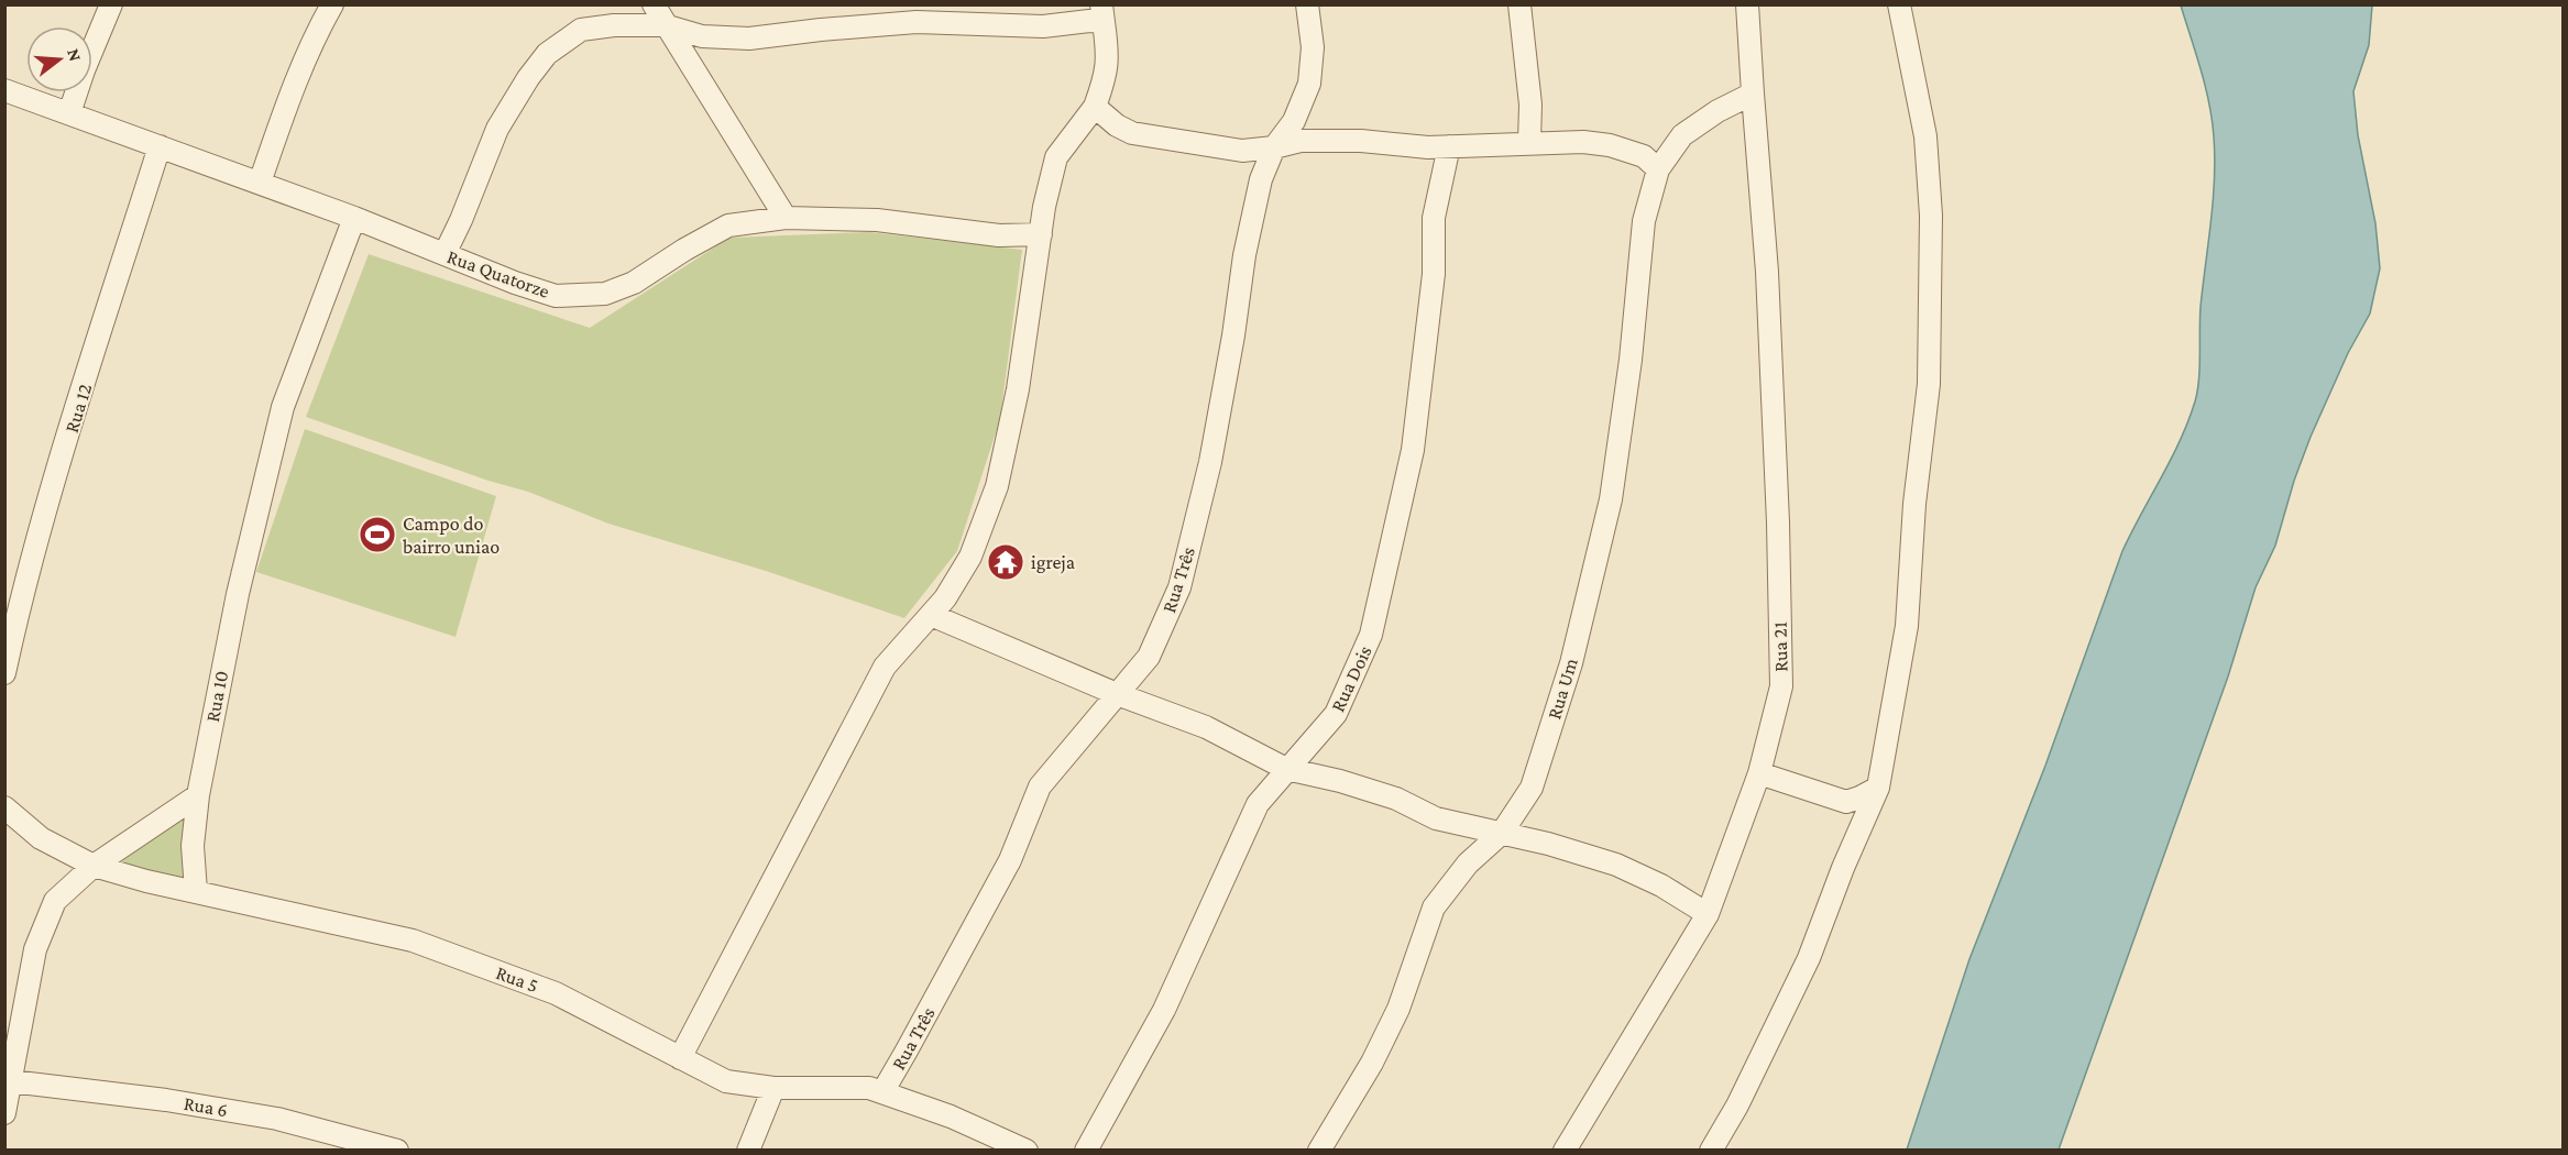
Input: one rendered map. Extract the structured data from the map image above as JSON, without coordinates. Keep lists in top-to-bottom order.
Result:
{
  "streets": {
    "street": [
      "Rua Quatorze",
      "Rua 12",
      "Rua Três",
      "Rua 21",
      "Rua Dois",
      "Rua Um",
      "Rua 10",
      "Rua 5",
      "Rua 6"
    ]
  },
  "crossings": [
    ["Rua Quatorze", "Rua 12"],
    ["Rua Quatorze", "Rua 10"],
    ["Rua Três", "Rua 5"],
    ["Rua 21", "Rua Um"],
    ["Rua 10", "Rua 5"]
  ],
  "places": {
    "sports": ["Campo do bairro uniao"],
    "temple": ["igreja"]
  },
  "north": "right"
}
